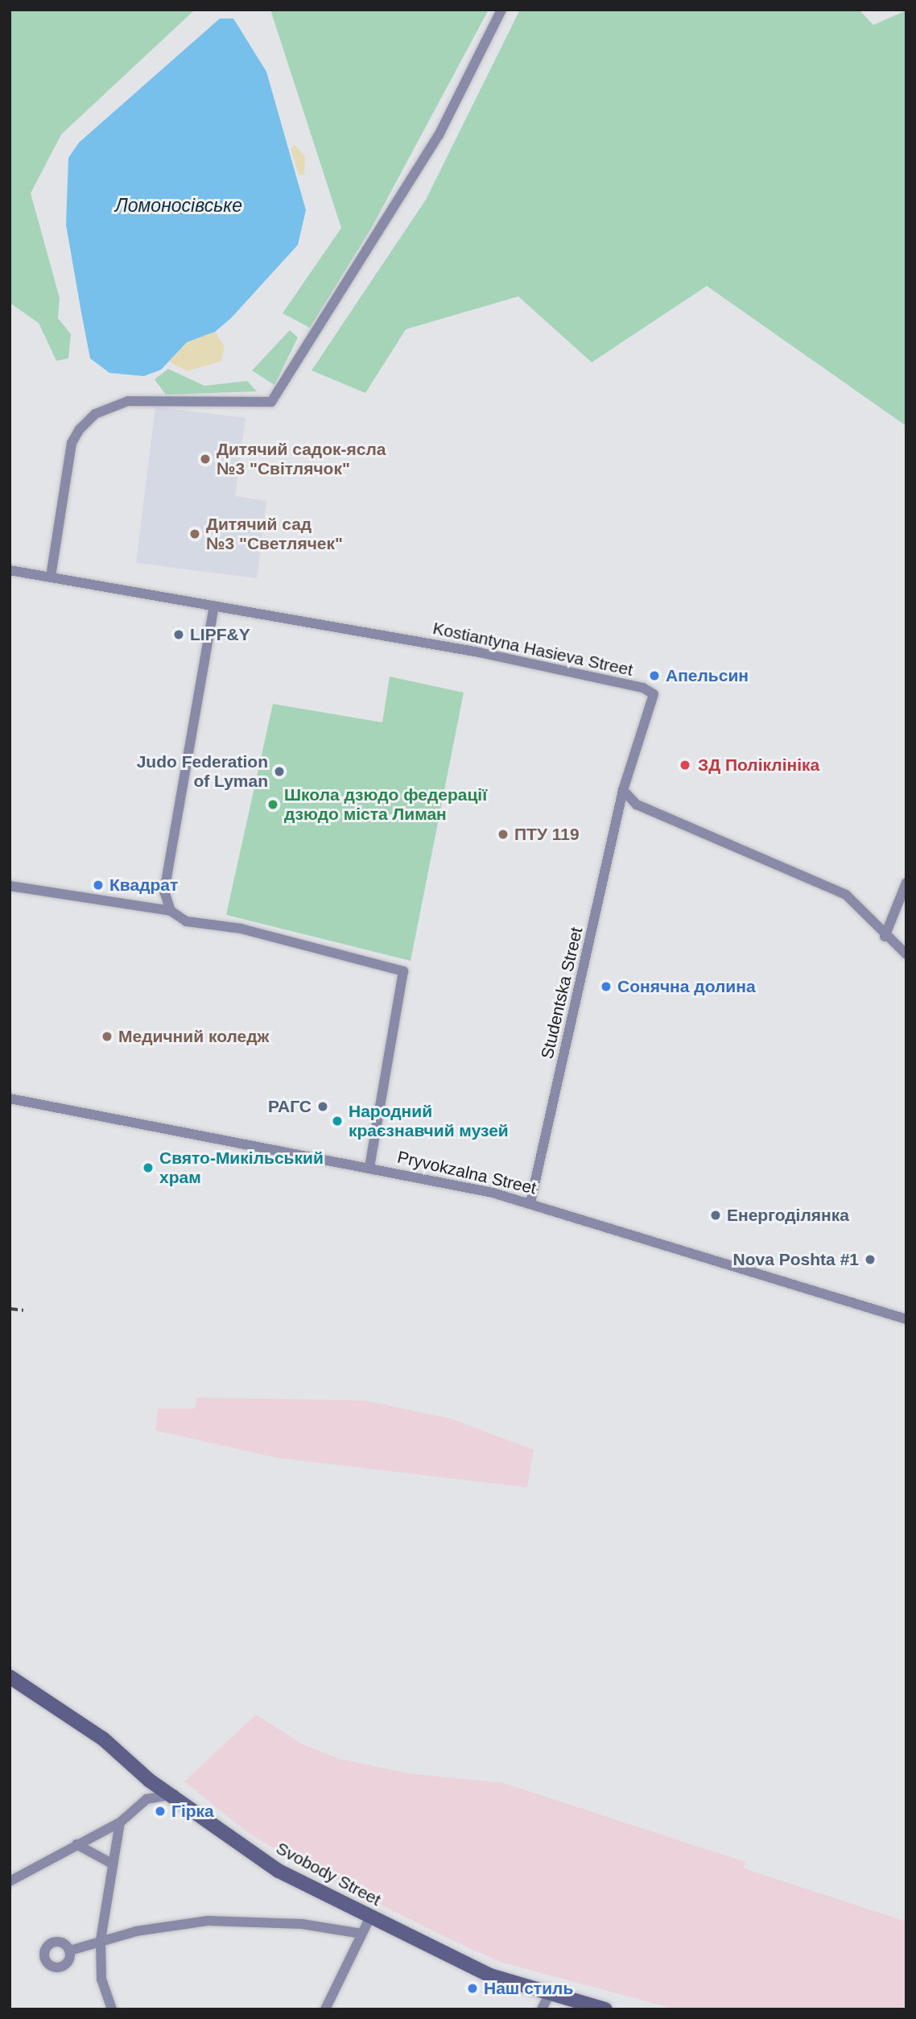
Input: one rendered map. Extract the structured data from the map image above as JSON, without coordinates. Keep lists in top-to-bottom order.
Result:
{
  "streets": {
    "main road": ["Svobody Street"],
    "street": ["Kostiantyna Hasieva Street", "Studentska Street", "Pryvokzalna Street"]
  },
  "crossings": [
    ["Kostiantyna Hasieva Street", "Studentska Street"],
    ["Studentska Street", "Pryvokzalna Street"]
  ],
  "water": ["Ломоносівське"],
  "places": [
    "Дитячий садок-ясла №3 \"Світлячок\"",
    "Дитячий сад №3 \"Светлячек\"",
    "LIPF&Y",
    "Апельсин",
    "ЗД Поліклініка",
    "Judo Federation of Lyman",
    "Школа дзюдо федерації дзюдо міста Лиман",
    "ПТУ 119",
    "Квадрат",
    "Сонячна долина",
    "Медичний коледж",
    "РАГС",
    "Народний краєзнавчий музей",
    "Свято-Микільський храм",
    "Енергоділянка",
    "Nova Poshta #1",
    "Гірка",
    "Наш стиль"
  ]
}
